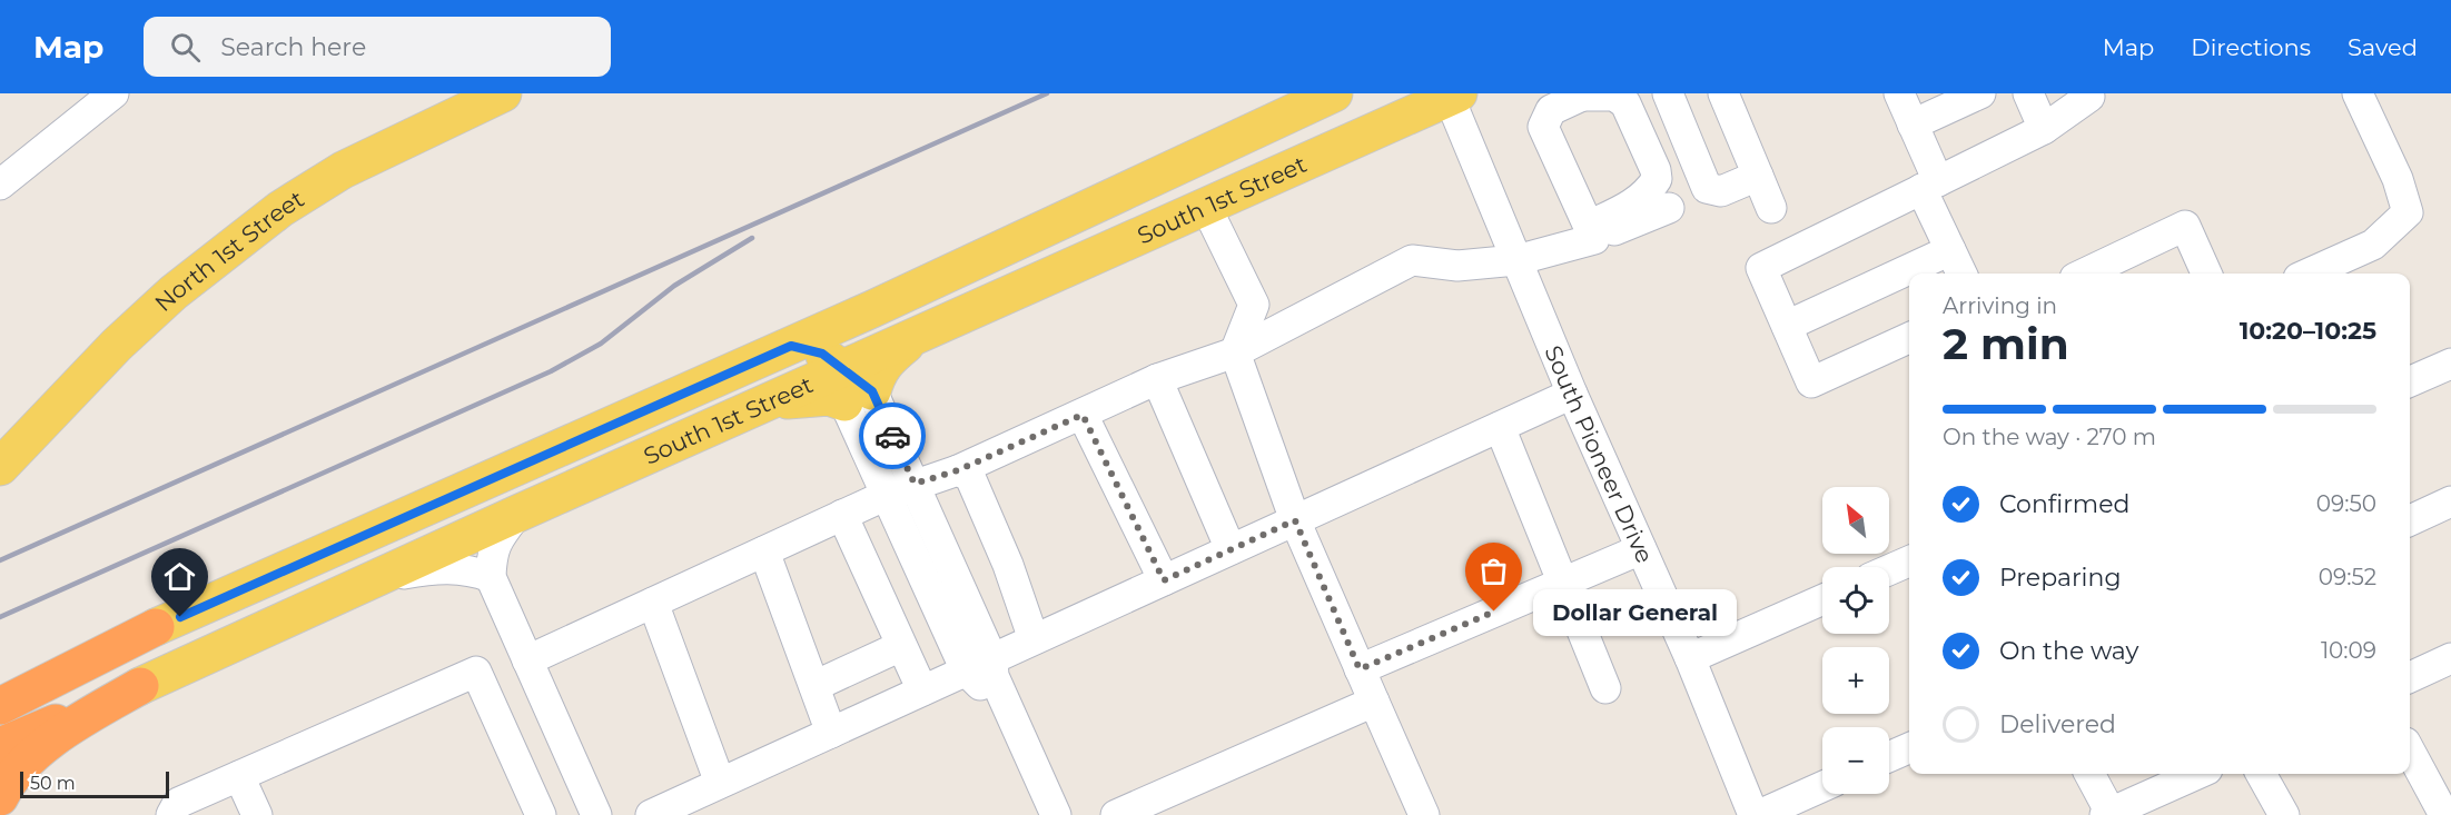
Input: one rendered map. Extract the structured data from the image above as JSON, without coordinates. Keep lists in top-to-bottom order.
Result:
{
  "streets": {
    "highway": ["South 1st Street"],
    "main road": ["North 1st Street"],
    "street": ["South Pioneer Drive"]
  },
  "crossings": [
    ["South 1st Street", "South Pioneer Drive"]
  ],
  "places": ["Dollar General"],
  "scale_bar": "50 m",
  "north": "top left",
  "page": {
    "header": "Map",
    "search": "Search here",
    "nav": ["Map", "Directions", "Saved"],
    "heading": ["2 min", "Arriving in", "10:20–10:25"],
    "bar": "On the way · 270 m",
    "list": [
      ["Confirmed", "09:50"],
      ["Preparing", "09:52"],
      ["On the way", "10:09"],
      "Delivered"
    ],
    "map_buttons": ["+", "−"],
    "bubble": "Dollar General",
    "scale": "50 m"
  }
}
